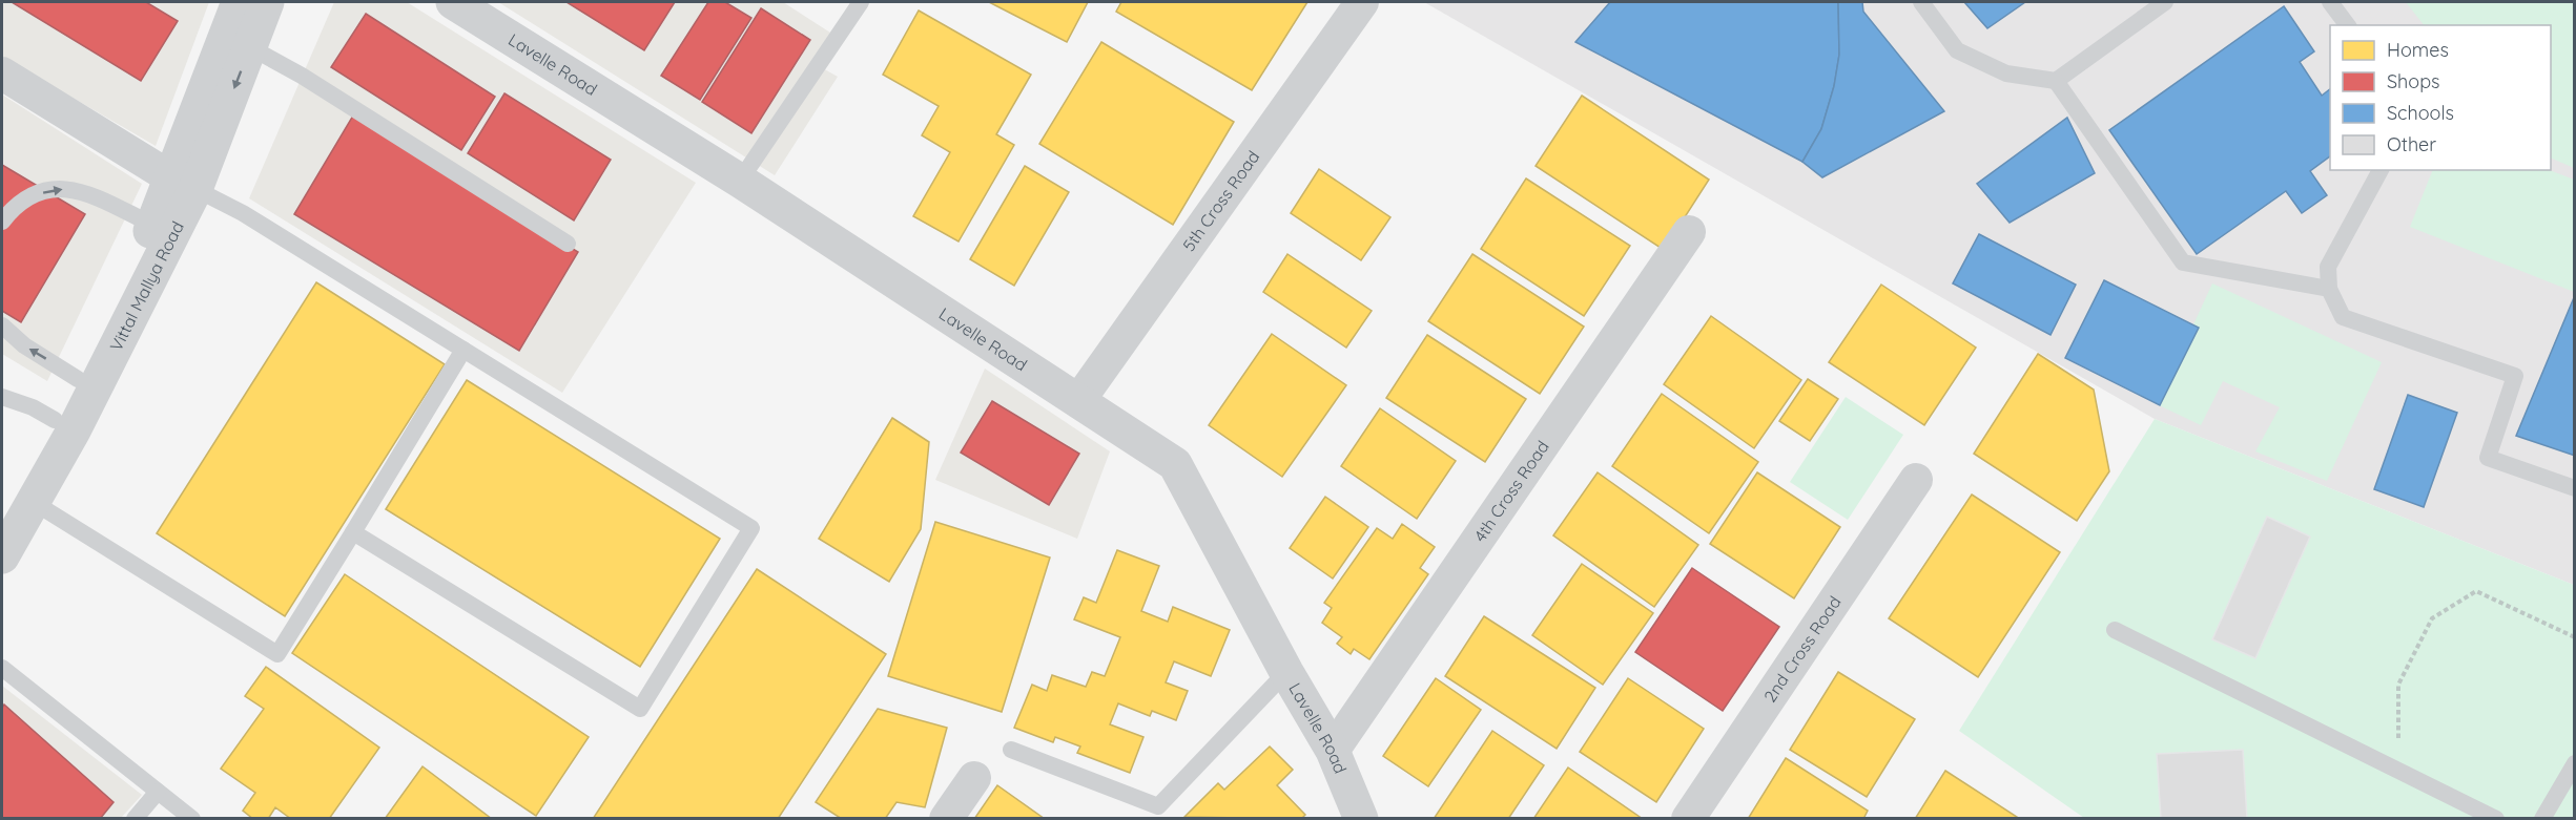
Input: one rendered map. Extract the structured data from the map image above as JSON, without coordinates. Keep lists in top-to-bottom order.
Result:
{
  "streets": {
    "street": [
      "Lavelle Road",
      "5th Cross Road",
      "Vittal Mallya Road",
      "4th Cross Road",
      "2nd Cross Road"
    ]
  },
  "crossings": [
    ["Lavelle Road", "5th Cross Road"],
    ["Lavelle Road", "4th Cross Road"]
  ],
  "legend": [
    "Homes",
    "Shops",
    "Schools",
    "Other"
  ]
}
